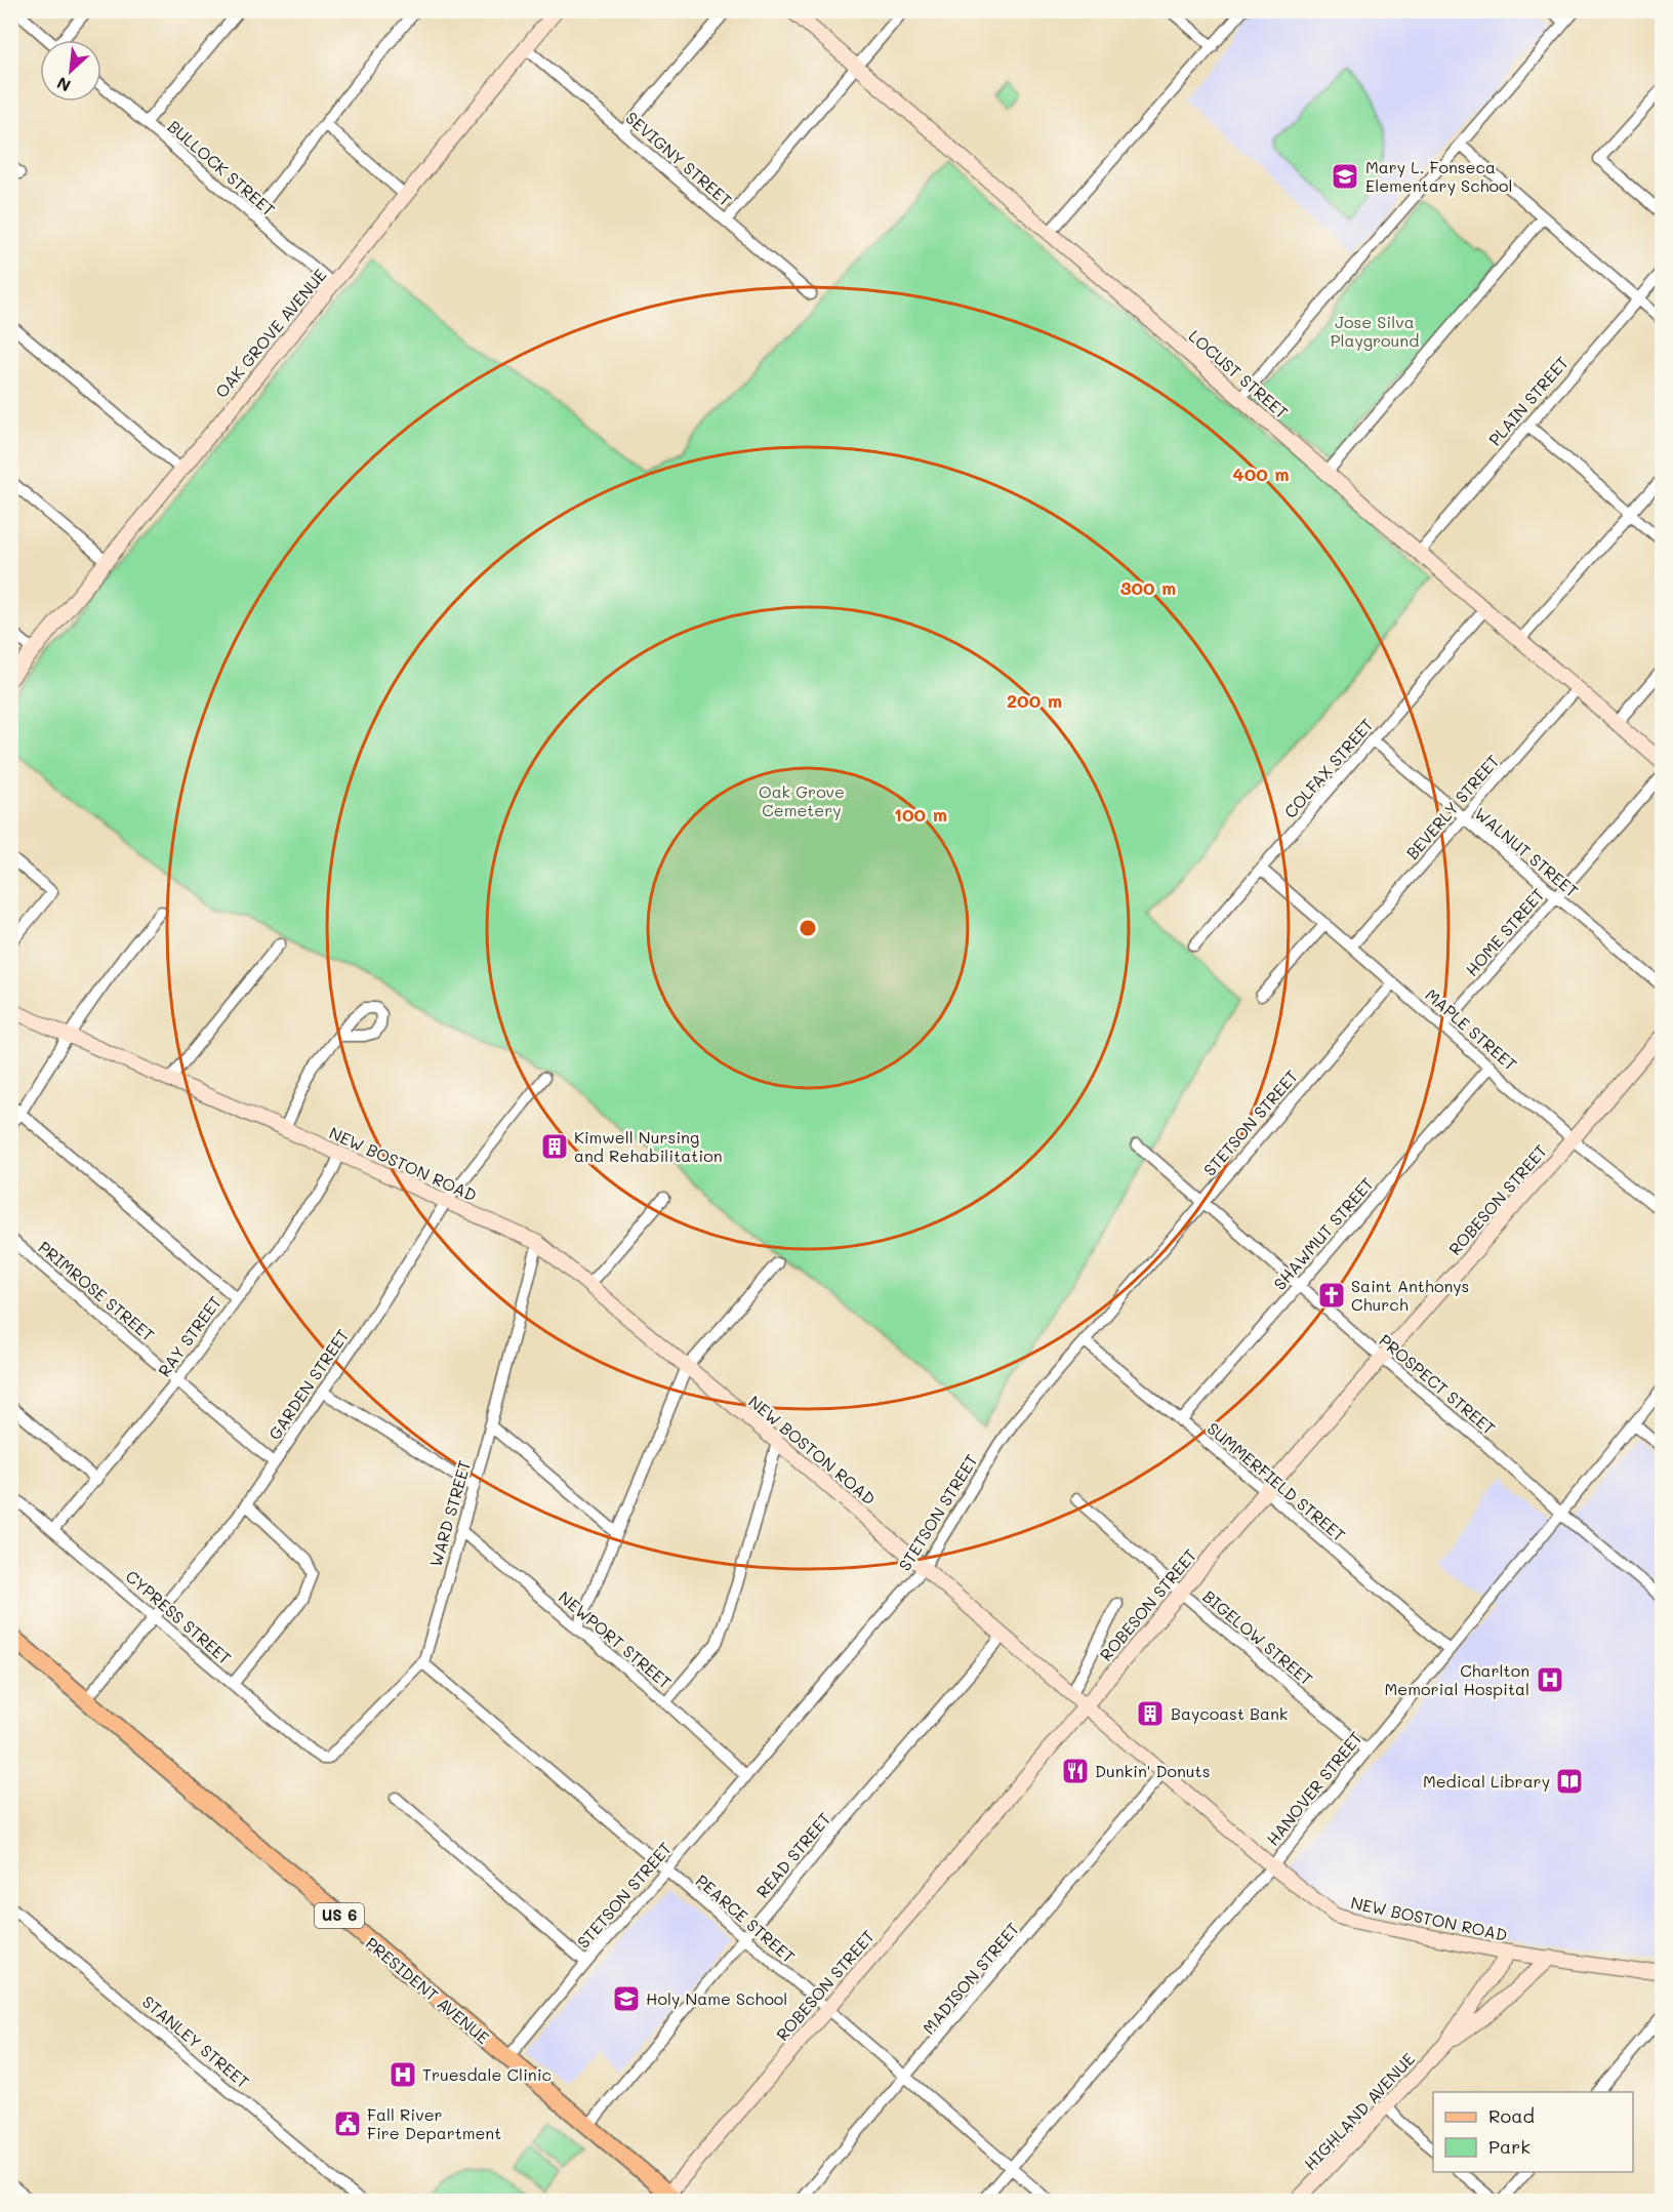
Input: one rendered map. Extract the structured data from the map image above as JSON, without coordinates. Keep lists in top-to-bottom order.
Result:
{
  "streets": {
    "main road": ["US 6", "PRESIDENT AVENUE"],
    "street": [
      "SEVIGNY STREET",
      "BULLOCK STREET",
      "OAK GROVE AVENUE",
      "LOCUST STREET",
      "PLAIN STREET",
      "COLFAX STREET",
      "BEVERLY STREET",
      "WALNUT STREET",
      "HOME STREET",
      "MAPLE STREET",
      "STETSON STREET",
      "NEW BOSTON ROAD",
      "ROBESON STREET",
      "SHAWMUT STREET",
      "PRIMROSE STREET",
      "RAY STREET",
      "GARDEN STREET",
      "PROSPECT STREET",
      "SUMMERFIELD STREET",
      "WARD STREET",
      "CYPRESS STREET",
      "BIGELOW STREET",
      "NEWPORT STREET",
      "HANOVER STREET",
      "READ STREET",
      "PEARCE STREET",
      "MADISON STREET",
      "STANLEY STREET",
      "HIGHLAND AVENUE"
    ]
  },
  "crossings": [
    ["SEVIGNY STREET", "OAK GROVE AVENUE"],
    ["BULLOCK STREET", "OAK GROVE AVENUE"],
    ["LOCUST STREET", "PLAIN STREET"],
    ["LOCUST STREET", "COLFAX STREET"],
    ["LOCUST STREET", "BEVERLY STREET"],
    ["COLFAX STREET", "WALNUT STREET"],
    ["COLFAX STREET", "MAPLE STREET"],
    ["BEVERLY STREET", "WALNUT STREET"],
    ["BEVERLY STREET", "MAPLE STREET"],
    ["WALNUT STREET", "HOME STREET"],
    ["HOME STREET", "MAPLE STREET"],
    ["MAPLE STREET", "STETSON STREET"],
    ["MAPLE STREET", "ROBESON STREET"],
    ["MAPLE STREET", "SHAWMUT STREET"],
    ["STETSON STREET", "NEW BOSTON ROAD"],
    ["STETSON STREET", "PROSPECT STREET"],
    ["STETSON STREET", "SUMMERFIELD STREET"],
    ["STETSON STREET", "NEWPORT STREET"],
    ["STETSON STREET", "PEARCE STREET"],
    ["STETSON STREET", "PRESIDENT AVENUE"],
    ["NEW BOSTON ROAD", "ROBESON STREET"],
    ["NEW BOSTON ROAD", "RAY STREET"],
    ["NEW BOSTON ROAD", "GARDEN STREET"],
    ["NEW BOSTON ROAD", "WARD STREET"],
    ["NEW BOSTON ROAD", "HANOVER STREET"],
    ["NEW BOSTON ROAD", "READ STREET"],
    ["NEW BOSTON ROAD", "MADISON STREET"],
    ["NEW BOSTON ROAD", "HIGHLAND AVENUE"],
    ["ROBESON STREET", "PROSPECT STREET"],
    ["ROBESON STREET", "SUMMERFIELD STREET"],
    ["ROBESON STREET", "BIGELOW STREET"],
    ["ROBESON STREET", "PEARCE STREET"],
    ["ROBESON STREET", "PRESIDENT AVENUE"],
    ["SHAWMUT STREET", "PROSPECT STREET"],
    ["SHAWMUT STREET", "SUMMERFIELD STREET"],
    ["PRIMROSE STREET", "RAY STREET"],
    ["PRIMROSE STREET", "GARDEN STREET"],
    ["RAY STREET", "CYPRESS STREET"],
    ["GARDEN STREET", "CYPRESS STREET"],
    ["GARDEN STREET", "PRESIDENT AVENUE"],
    ["PROSPECT STREET", "HANOVER STREET"],
    ["SUMMERFIELD STREET", "HANOVER STREET"],
    ["WARD STREET", "CYPRESS STREET"],
    ["WARD STREET", "NEWPORT STREET"],
    ["WARD STREET", "PEARCE STREET"],
    ["BIGELOW STREET", "HANOVER STREET"],
    ["HANOVER STREET", "PEARCE STREET"],
    ["READ STREET", "PEARCE STREET"],
    ["READ STREET", "PRESIDENT AVENUE"],
    ["PEARCE STREET", "MADISON STREET"]
  ],
  "parks": ["Jose Silva Playground", "Oak Grove Cemetery"],
  "places": {
    "school or university": ["Mary L. Fonseca Elementary School", "Holy Name School"],
    "building": ["Kimwell Nursing and Rehabilitation", "Baycoast Bank"],
    "church": ["Saint Anthonys Church"],
    "hospital": ["Charlton Memorial Hospital", "Truesdale Clinic"],
    "restaurant": ["Dunkin' Donuts"],
    "library": ["Medical Library"],
    "public building": ["Fall River Fire Department"]
  },
  "legend": ["Road", "Park"],
  "north": "bottom left",
  "rings": [
    "400 m",
    "300 m",
    "200 m",
    "100 m"
  ]
}
